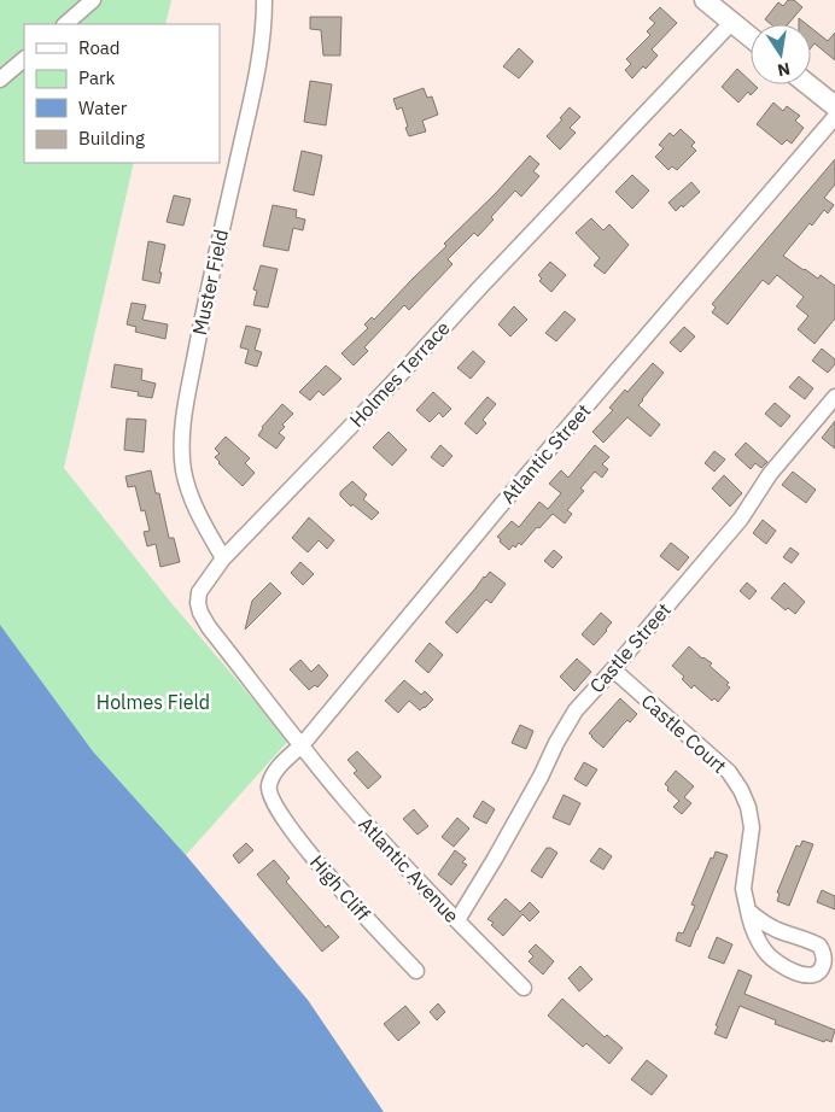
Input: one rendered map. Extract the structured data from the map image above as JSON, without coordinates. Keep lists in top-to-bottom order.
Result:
{
  "streets": {
    "street": [
      "Muster Field",
      "Holmes Terrace",
      "Atlantic Street",
      "Castle Street",
      "Castle Court",
      "Atlantic Avenue",
      "High Cliff"
    ]
  },
  "crossings": [
    ["Muster Field", "Holmes Terrace"],
    ["Holmes Terrace", "Atlantic Street"],
    ["Holmes Terrace", "Atlantic Avenue"],
    ["Atlantic Street", "Atlantic Avenue"],
    ["Atlantic Street", "High Cliff"],
    ["Castle Street", "Castle Court"],
    ["Castle Street", "Atlantic Avenue"]
  ],
  "parks": ["Holmes Field"],
  "legend": [
    "Road",
    "Park",
    "Water",
    "Building"
  ],
  "north": "bottom"
}
